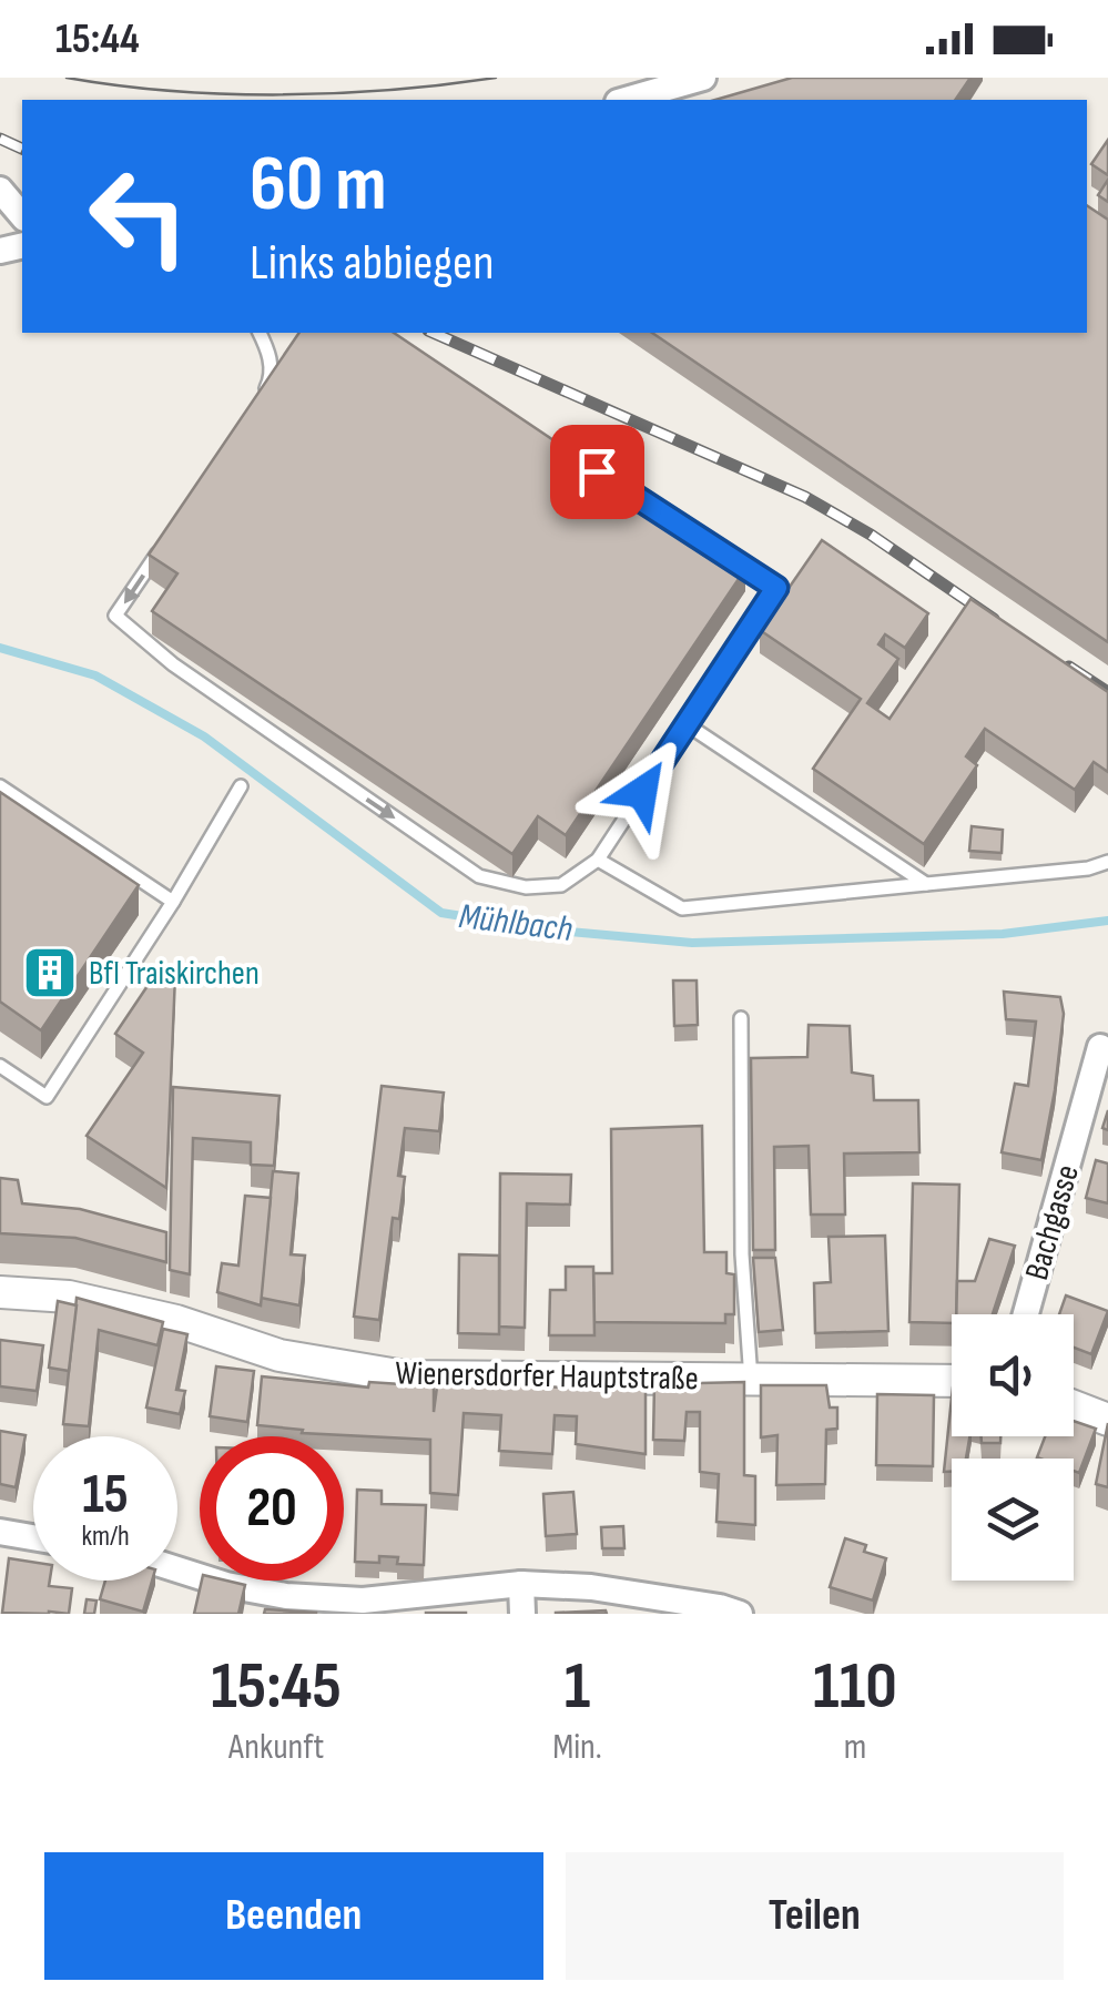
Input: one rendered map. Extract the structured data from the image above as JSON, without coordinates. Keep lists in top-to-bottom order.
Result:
{
  "streets": {
    "street": ["Bachgasse", "Wienersdorfer Hauptstraße"]
  },
  "water": ["Mühlbach"],
  "places": {
    "building": ["BfI Traiskirchen"]
  },
  "page": {
    "status": "15:44",
    "turn": ["60 m", "Links abbiegen"],
    "speed": "15 km/h",
    "limit": "20",
    "eta": [
      "15:45",
      "Ankunft",
      "1",
      "Min.",
      "110",
      "m"
    ],
    "buttons": ["Beenden", "Teilen"]
  }
}
